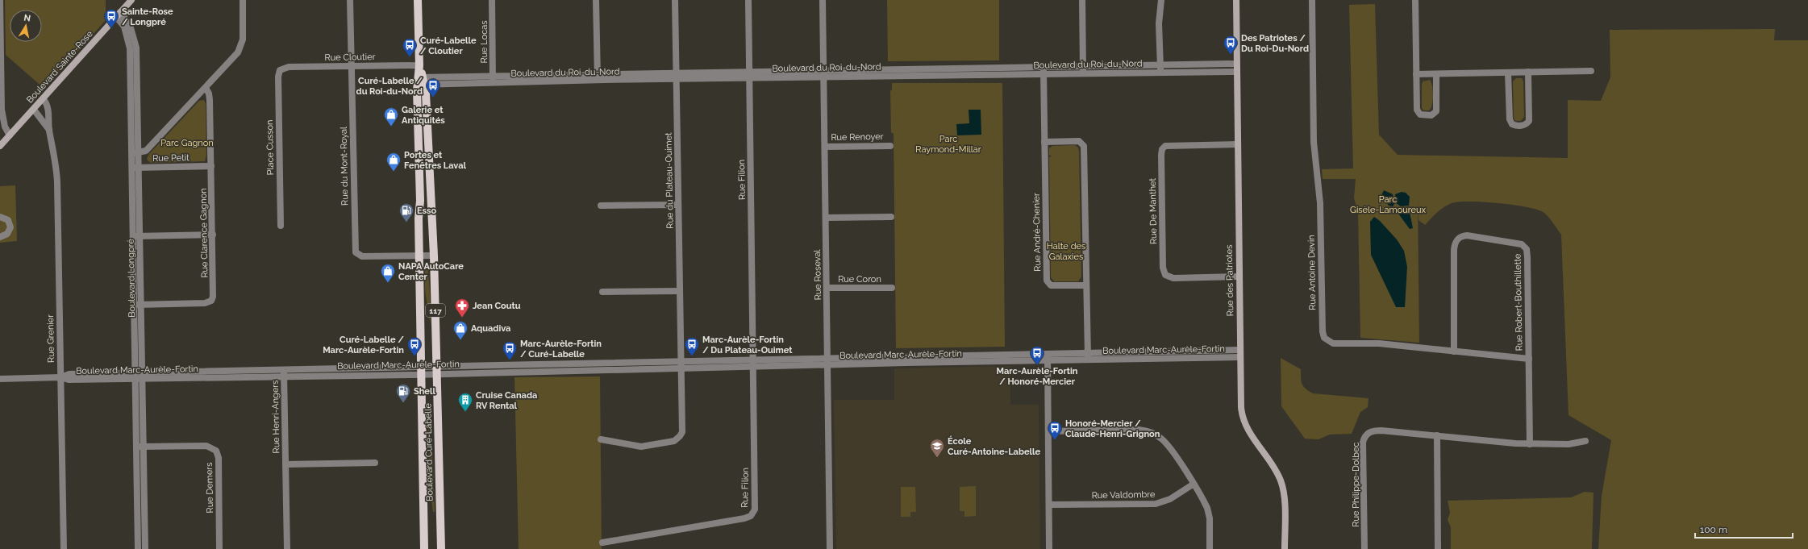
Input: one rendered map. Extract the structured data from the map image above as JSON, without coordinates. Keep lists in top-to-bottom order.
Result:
{
  "streets": {
    "main road": ["117", "Boulevard Curé-Labelle"],
    "street": [
      "Rue Locas",
      "Rue Cloutier",
      "Boulevard du Roi-du-Nord",
      "Boulevard Sainte-Rose",
      "Rue Renoyer",
      "Place Cusson",
      "Rue Petit",
      "Rue du Mont-Royal",
      "Rue Filion",
      "Rue du Plateau-Ouimet",
      "Rue De Manthet",
      "Rue André-Chenier",
      "Rue Clarence Gagnon",
      "Rue Antoine Devin",
      "Rue Roseval",
      "Boulevard Longpré",
      "Rue Coron",
      "Rue des Patriotes",
      "Rue Robert-Bouthillette",
      "Rue Grenier",
      "Boulevard Marc-Aurèle-Fortin",
      "Rue Henri-Angers",
      "Rue Philippe-Dolbec",
      "Rue Demers",
      "Rue Valdombre"
    ]
  },
  "crossings": [
    ["Rue Locas", "Boulevard du Roi-du-Nord"],
    ["Rue Cloutier", "Place Cusson"],
    ["Rue Cloutier", "Rue du Mont-Royal"],
    ["Rue Cloutier", "Boulevard Curé-Labelle"],
    ["Boulevard du Roi-du-Nord", "Rue Filion"],
    ["Boulevard du Roi-du-Nord", "Rue du Plateau-Ouimet"],
    ["Boulevard du Roi-du-Nord", "Rue André-Chenier"],
    ["Boulevard du Roi-du-Nord", "Rue Roseval"],
    ["Boulevard du Roi-du-Nord", "Rue des Patriotes"],
    ["Boulevard du Roi-du-Nord", "Boulevard Curé-Labelle"],
    ["Boulevard Sainte-Rose", "Boulevard Longpré"],
    ["Boulevard Sainte-Rose", "Rue Grenier"],
    ["Rue Renoyer", "Rue Roseval"],
    ["Rue Petit", "Rue Clarence Gagnon"],
    ["Rue Petit", "Boulevard Longpré"],
    ["Rue du Mont-Royal", "Boulevard Curé-Labelle"],
    ["Rue Filion", "Boulevard Marc-Aurèle-Fortin"],
    ["Rue du Plateau-Ouimet", "Boulevard Marc-Aurèle-Fortin"],
    ["Rue De Manthet", "Rue des Patriotes"],
    ["Rue Clarence Gagnon", "Boulevard Longpré"],
    ["Rue Antoine Devin", "Rue Robert-Bouthillette"],
    ["Rue Roseval", "Rue Coron"],
    ["Rue Roseval", "Boulevard Marc-Aurèle-Fortin"],
    ["Boulevard Longpré", "Boulevard Marc-Aurèle-Fortin"],
    ["Boulevard Longpré", "Rue Demers"],
    ["Rue des Patriotes", "Boulevard Marc-Aurèle-Fortin"],
    ["Rue Robert-Bouthillette", "Rue Philippe-Dolbec"],
    ["Rue Grenier", "Boulevard Marc-Aurèle-Fortin"],
    ["Boulevard Marc-Aurèle-Fortin", "Rue Henri-Angers"],
    ["Boulevard Marc-Aurèle-Fortin", "Boulevard Curé-Labelle"]
  ],
  "parks": [
    "Parc Raymond-Millar",
    "Parc Gagnon",
    "Parc Gisèle-Lamoureux",
    "Halte des Galaxies"
  ],
  "places": {
    "bus stop": [
      "Sainte-Rose / Longpré",
      "Des Patriotes / Du Roi-Du-Nord",
      "Curé-Labelle / Cloutier",
      "Curé-Labelle / du Roi-du-Nord",
      "Curé-Labelle / Marc-Aurèle-Fortin",
      "Marc-Aurèle-Fortin / Du Plateau-Ouimet",
      "Marc-Aurèle-Fortin / Curé-Labelle",
      "Marc-Aurèle-Fortin / Honoré-Mercier",
      "Honoré-Mercier / Claude-Henri-Grignon"
    ],
    "shop": [
      "Galerie et Antiquités",
      "Portes et Fenêtres Laval",
      "NAPA AutoCare Center",
      "Aquadiva"
    ],
    "fuel station": ["Esso", "Shell"],
    "pharmacy": ["Jean Coutu"],
    "building": ["Cruise Canada RV Rental"],
    "school or university": ["École Curé-Antoine-Labelle"]
  },
  "scale_bar": "100 m",
  "north": "top"
}
